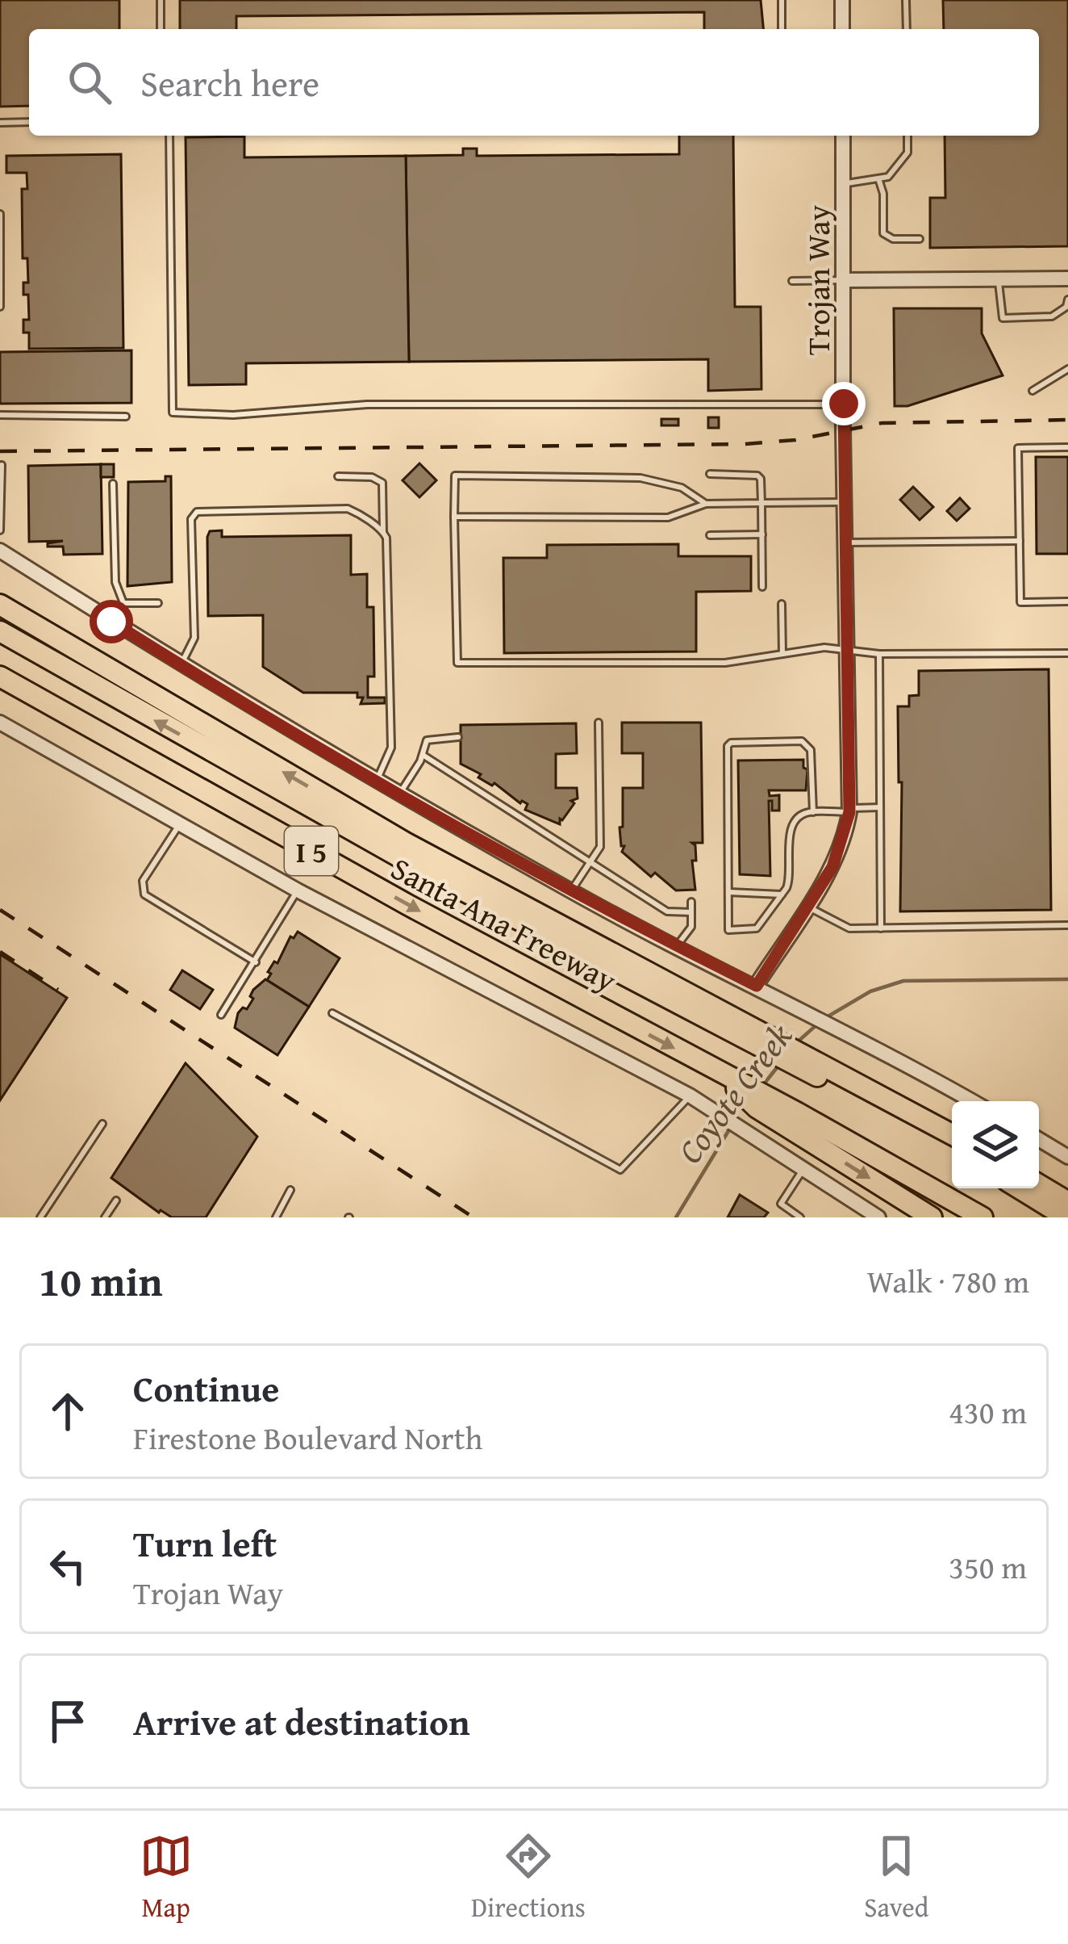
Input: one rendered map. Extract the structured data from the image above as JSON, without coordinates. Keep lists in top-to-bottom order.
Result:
{
  "streets": {
    "highway": ["I 5", "Santa Ana Freeway"],
    "street": ["Trojan Way"]
  },
  "water": ["Coyote Creek"],
  "page": {
    "search": "Search here",
    "heading": ["10 min", "Walk · 780 m"],
    "list": [
      ["Continue", "Firestone Boulevard North", "430 m"],
      ["Turn left", "Trojan Way", "350 m"],
      "Arrive at destination"
    ],
    "nav": ["Map", "Directions", "Saved"]
  }
}
